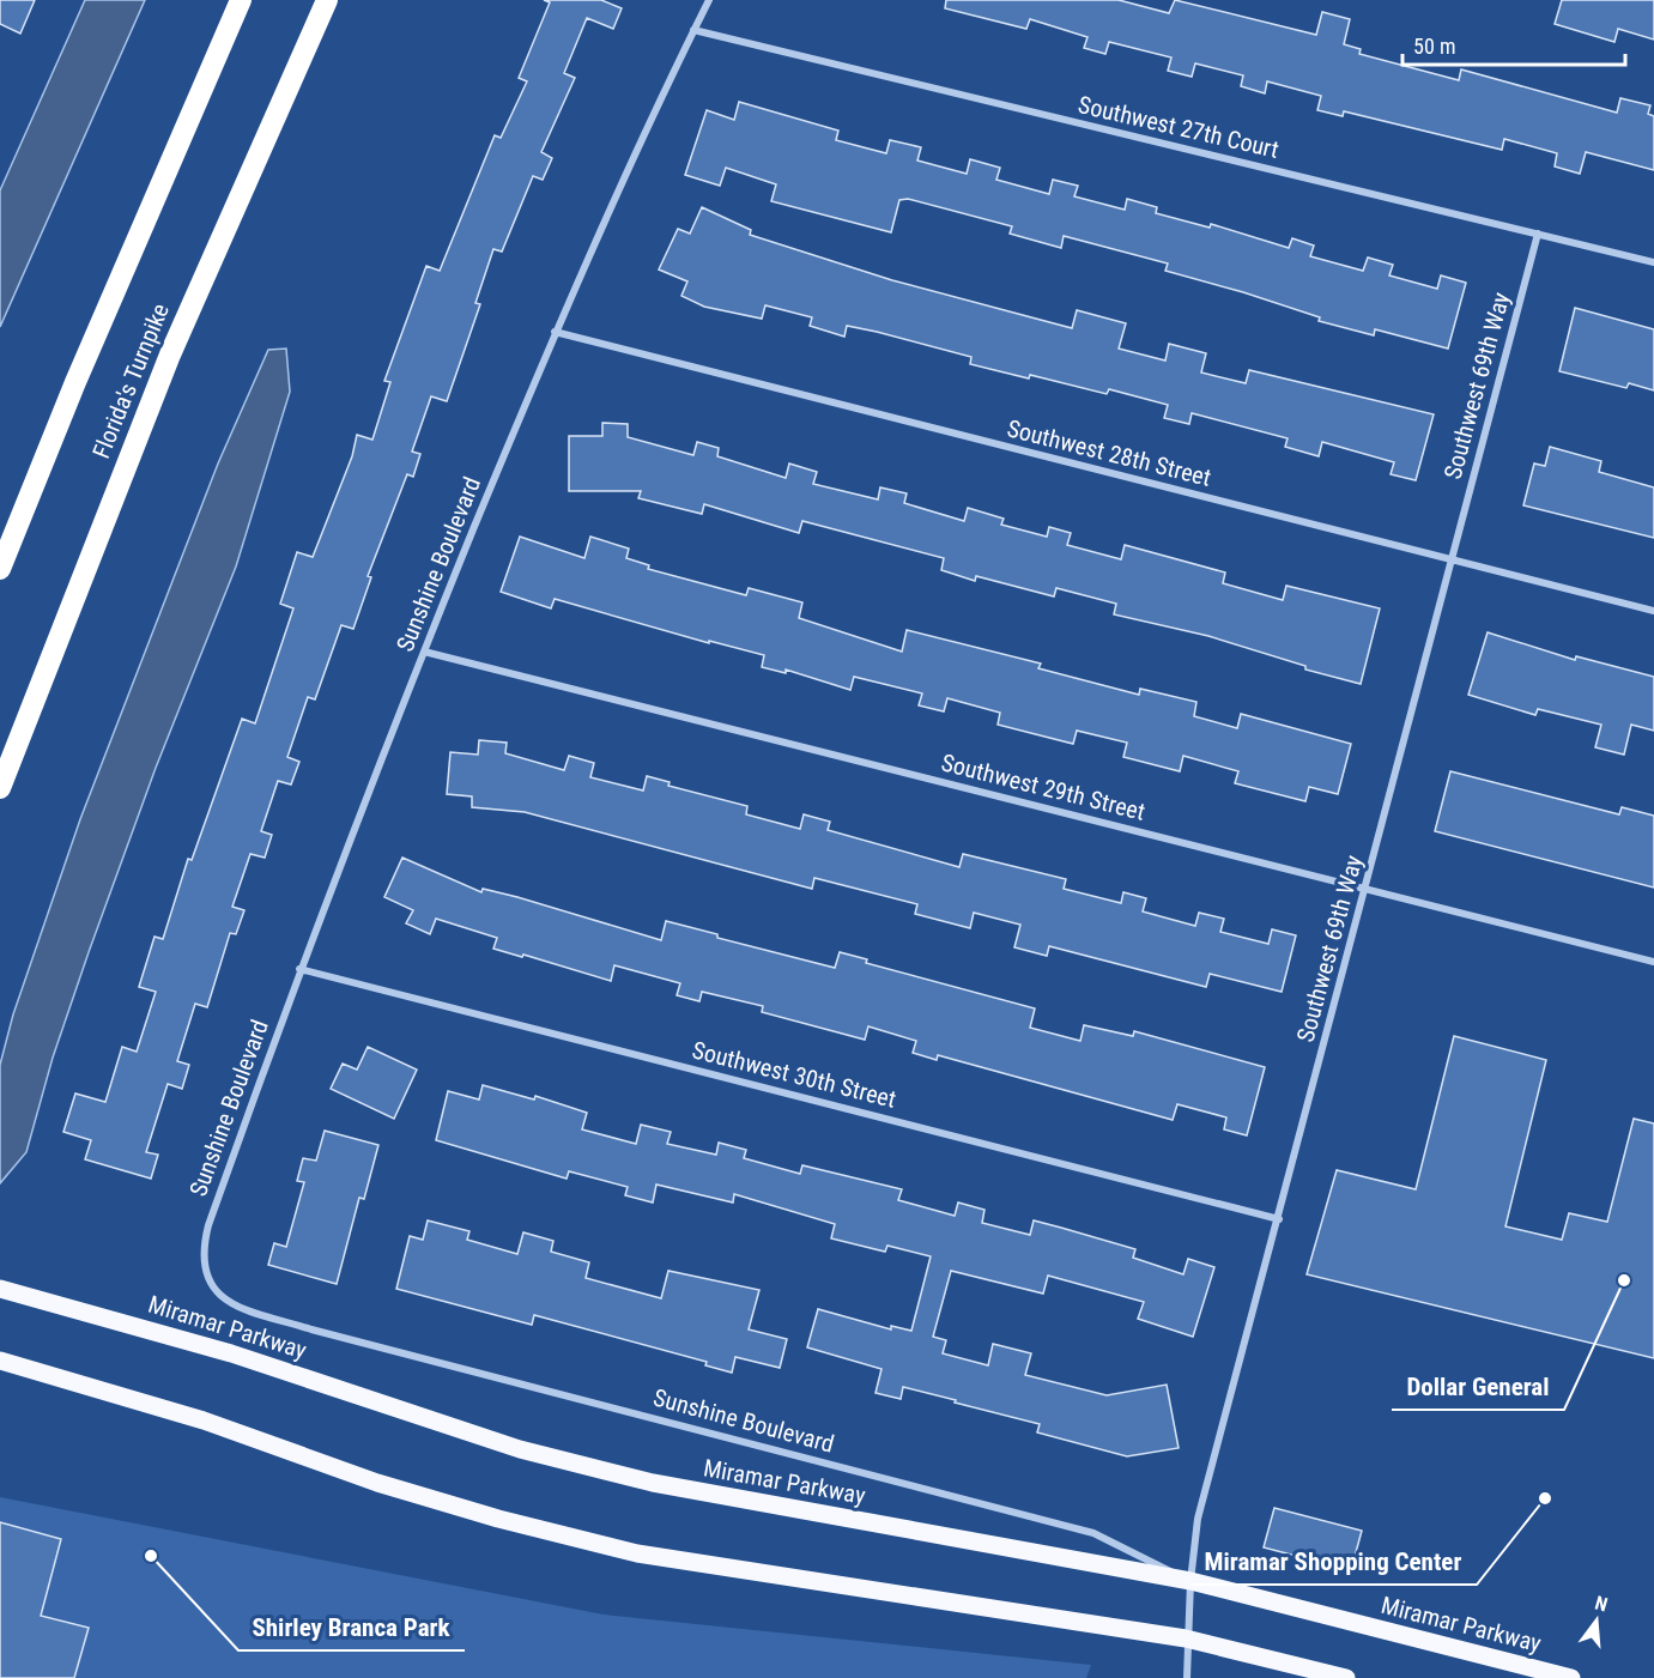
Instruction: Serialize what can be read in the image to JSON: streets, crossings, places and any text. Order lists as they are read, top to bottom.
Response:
{
  "streets": {
    "highway": ["Florida's Turnpike"],
    "main road": ["Miramar Parkway"],
    "street": [
      "Southwest 27th Court",
      "Southwest 69th Way",
      "Southwest 28th Street",
      "Sunshine Boulevard",
      "Southwest 29th Street",
      "Southwest 30th Street"
    ]
  },
  "crossings": [
    ["Southwest 27th Court", "Southwest 69th Way"],
    ["Southwest 27th Court", "Sunshine Boulevard"],
    ["Southwest 69th Way", "Southwest 28th Street"],
    ["Southwest 69th Way", "Sunshine Boulevard"],
    ["Southwest 69th Way", "Southwest 29th Street"],
    ["Southwest 69th Way", "Southwest 30th Street"],
    ["Southwest 69th Way", "Miramar Parkway"],
    ["Southwest 28th Street", "Sunshine Boulevard"],
    ["Sunshine Boulevard", "Southwest 29th Street"],
    ["Sunshine Boulevard", "Southwest 30th Street"],
    ["Sunshine Boulevard", "Miramar Parkway"]
  ],
  "places": ["Dollar General", "Miramar Shopping Center", "Shirley Branca Park"],
  "scale_bar": "50 m",
  "north": "top"
}
